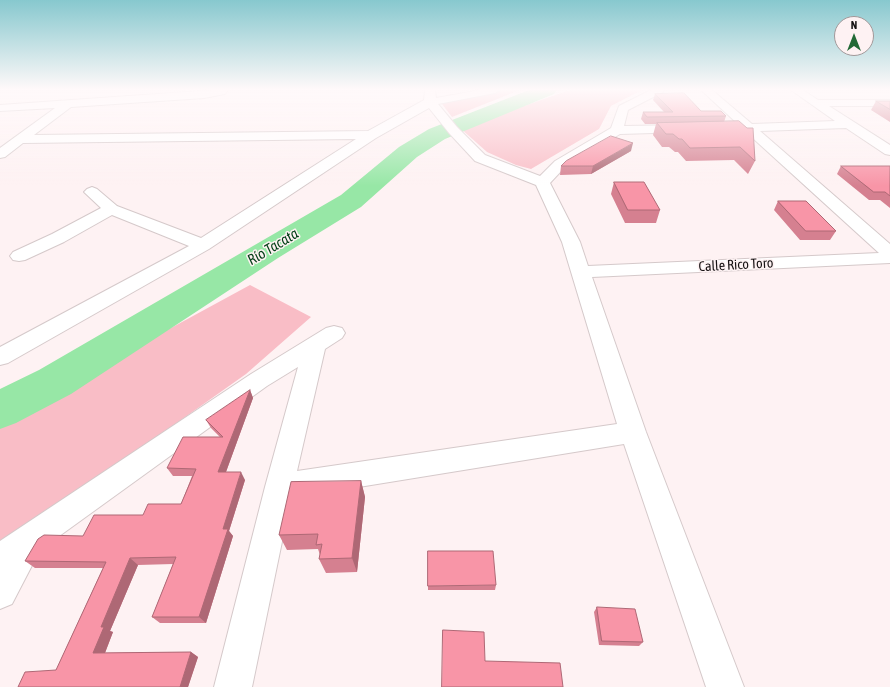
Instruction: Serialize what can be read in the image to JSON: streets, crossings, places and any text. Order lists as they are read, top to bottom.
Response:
{
  "streets": {
    "street": ["Calle Rico Toro"]
  },
  "water": ["Río Tacata"],
  "north": "top"
}
